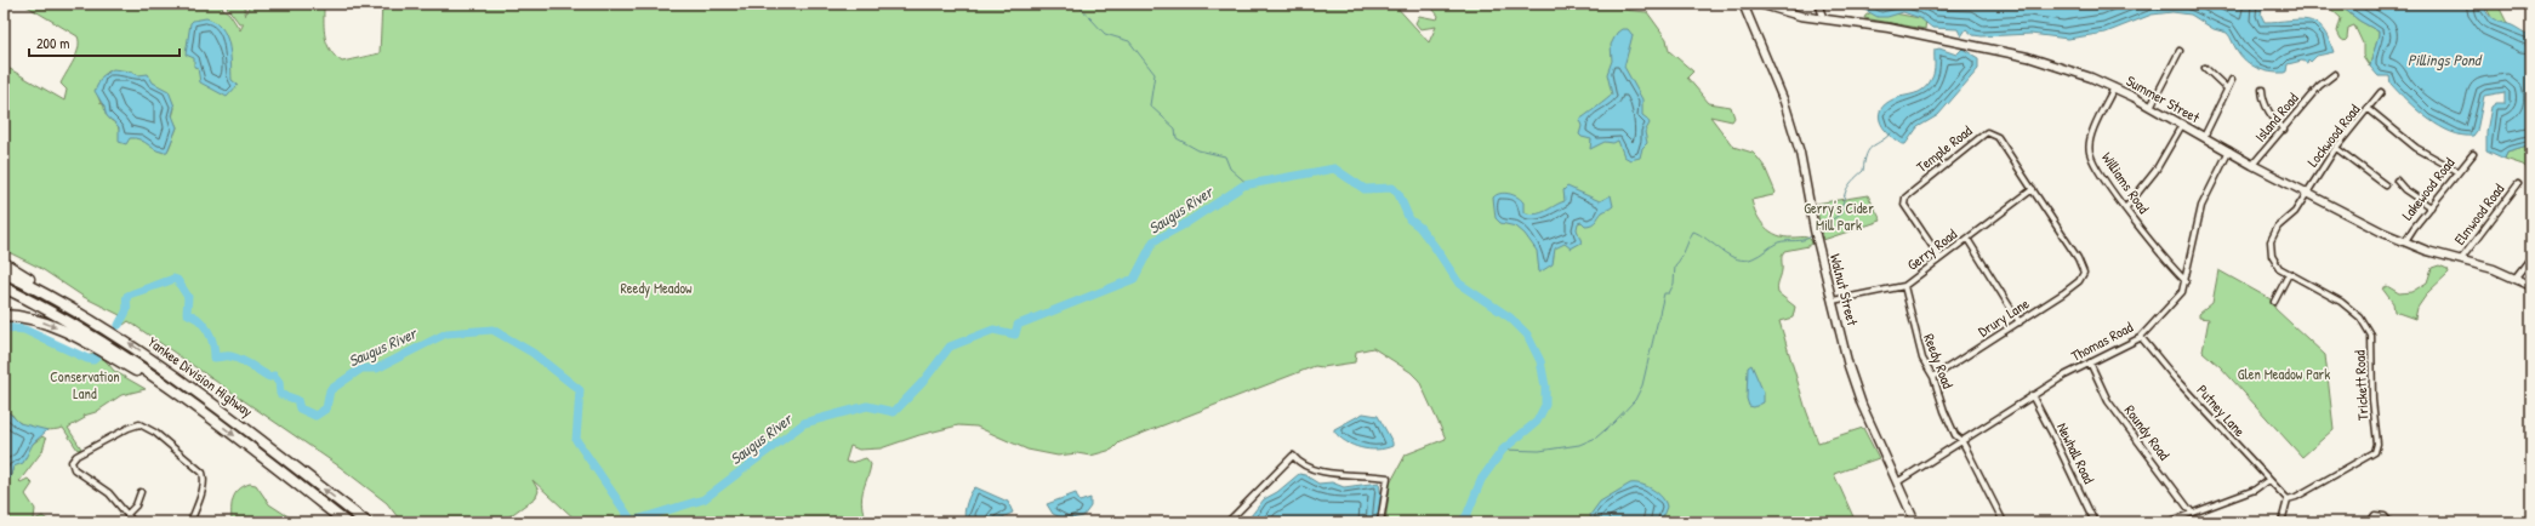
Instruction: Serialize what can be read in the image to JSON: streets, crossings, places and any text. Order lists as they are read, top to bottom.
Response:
{
  "streets": {
    "highway": ["Yankee Division Highway"],
    "main road": ["Summer Street", "Walnut Street"],
    "street": [
      "Island Road",
      "Lockwood Road",
      "Temple Road",
      "Williams Road",
      "Lakewood Road",
      "Elmwood Road",
      "Gerry Road",
      "Drury Lane",
      "Thomas Road",
      "Reedy Road",
      "Trickett Road",
      "Putney Lane",
      "Roundy Road",
      "Newhall Road"
    ]
  },
  "crossings": [
    ["Summer Street", "Island Road"],
    ["Summer Street", "Lockwood Road"],
    ["Summer Street", "Williams Road"],
    ["Summer Street", "Lakewood Road"],
    ["Summer Street", "Elmwood Road"],
    ["Summer Street", "Thomas Road"],
    ["Summer Street", "Trickett Road"],
    ["Lockwood Road", "Trickett Road"],
    ["Temple Road", "Gerry Road"],
    ["Temple Road", "Drury Lane"],
    ["Williams Road", "Thomas Road"],
    ["Gerry Road", "Walnut Street"],
    ["Gerry Road", "Reedy Road"],
    ["Walnut Street", "Thomas Road"],
    ["Drury Lane", "Reedy Road"],
    ["Thomas Road", "Reedy Road"],
    ["Thomas Road", "Putney Lane"],
    ["Thomas Road", "Roundy Road"],
    ["Thomas Road", "Newhall Road"],
    ["Trickett Road", "Putney Lane"]
  ],
  "water": ["Pillings Pond", "Saugus River"],
  "parks": [
    "Gerry's Cider Mill Park",
    "Reedy Meadow",
    "Glen Meadow Park",
    "Conservation Land"
  ],
  "scale_bar": "200 m"
}
